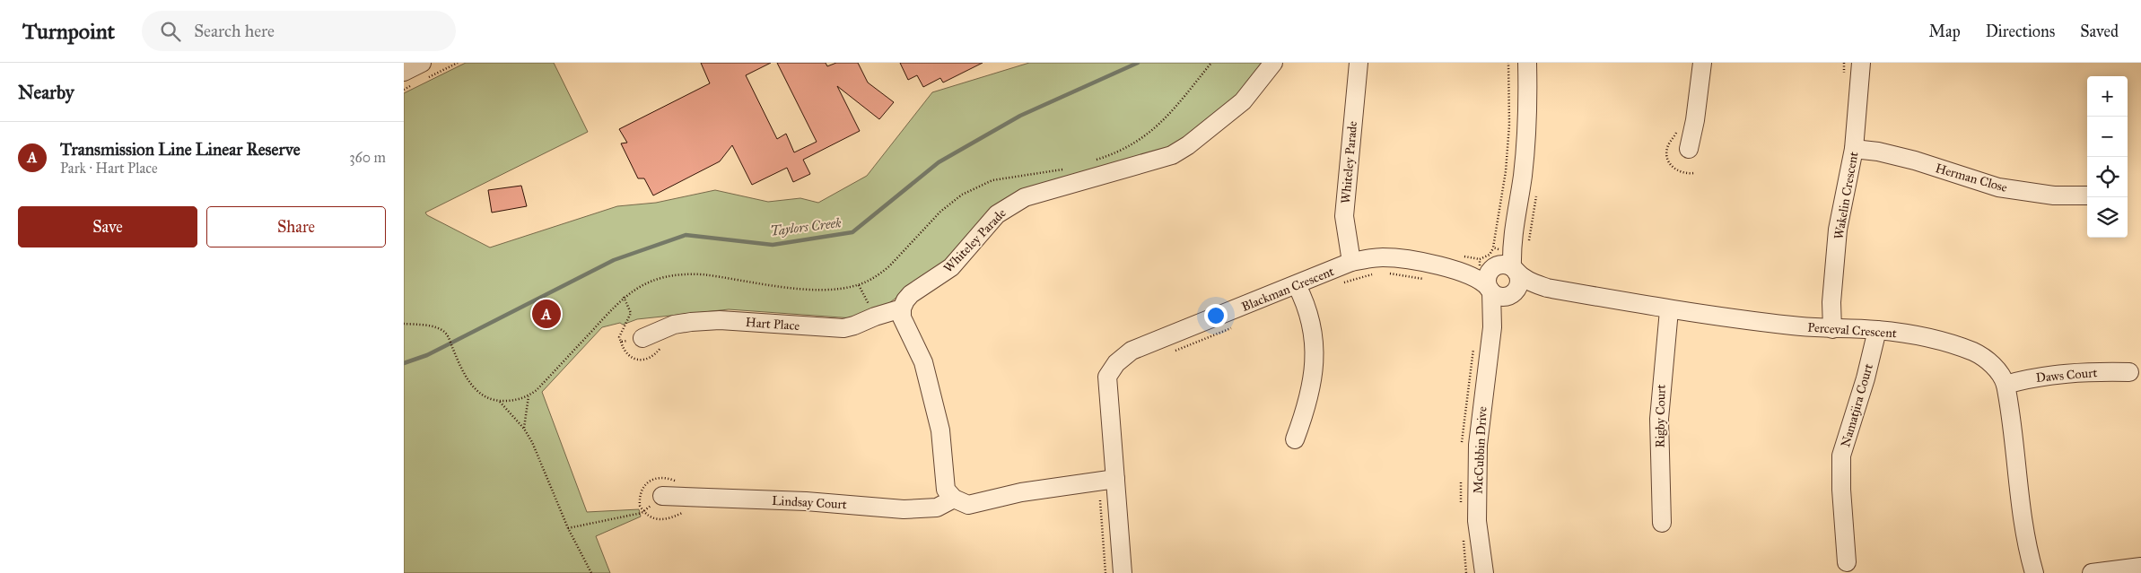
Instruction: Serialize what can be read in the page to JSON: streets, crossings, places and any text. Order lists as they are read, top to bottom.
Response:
{
  "streets": {
    "street": [
      "Whiteley Parade",
      "Herman Close",
      "Wakelin Crescent",
      "Blackman Crescent",
      "Hart Place",
      "Perceval Crescent",
      "Daws Court",
      "Namatjira Court",
      "Rigby Court",
      "McCubbin Drive",
      "Lindsay Court"
    ]
  },
  "crossings": [
    ["Whiteley Parade", "Blackman Crescent"],
    ["Whiteley Parade", "Hart Place"],
    ["Herman Close", "Wakelin Crescent"],
    ["Wakelin Crescent", "Perceval Crescent"],
    ["Blackman Crescent", "Perceval Crescent"],
    ["Blackman Crescent", "McCubbin Drive"],
    ["Perceval Crescent", "Daws Court"],
    ["Perceval Crescent", "Namatjira Court"],
    ["Perceval Crescent", "Rigby Court"],
    ["Perceval Crescent", "McCubbin Drive"]
  ],
  "water": ["Taylors Creek"],
  "page": {
    "header": "Turnpoint",
    "search": "Search here",
    "nav": ["Map", "Directions", "Saved"],
    "heading": "Nearby",
    "map_buttons": ["+", "−"],
    "list": [
      {
        "mark": "A",
        "name": "Transmission Line Linear Reserve",
        "note": "Park · Hart Place",
        "value": "360 m"
      }
    ],
    "buttons": ["Save", "Share"],
    "pins": "A"
  }
}
